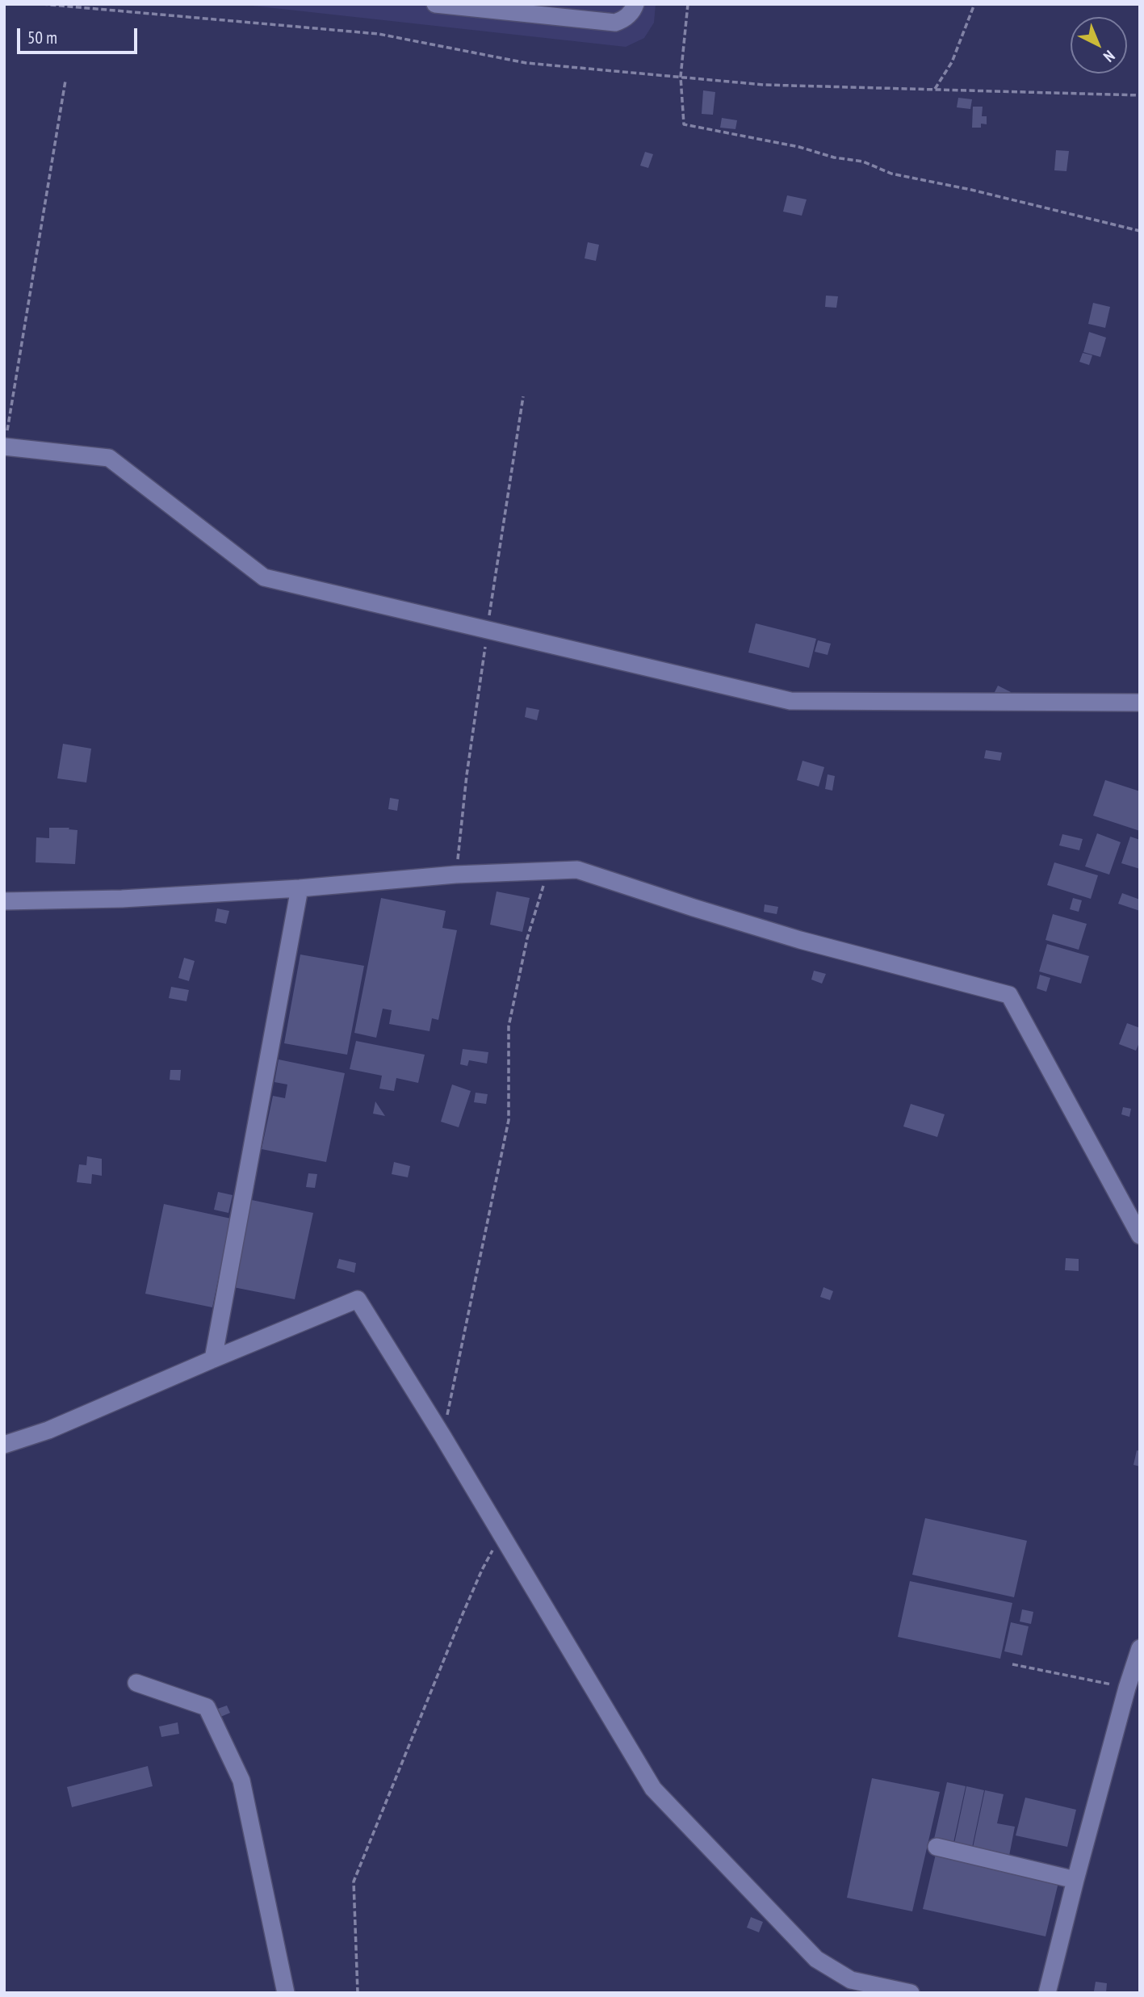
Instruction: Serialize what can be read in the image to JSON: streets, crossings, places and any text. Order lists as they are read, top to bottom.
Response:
{
  "scale_bar": "50 m",
  "north": "bottom right"
}
